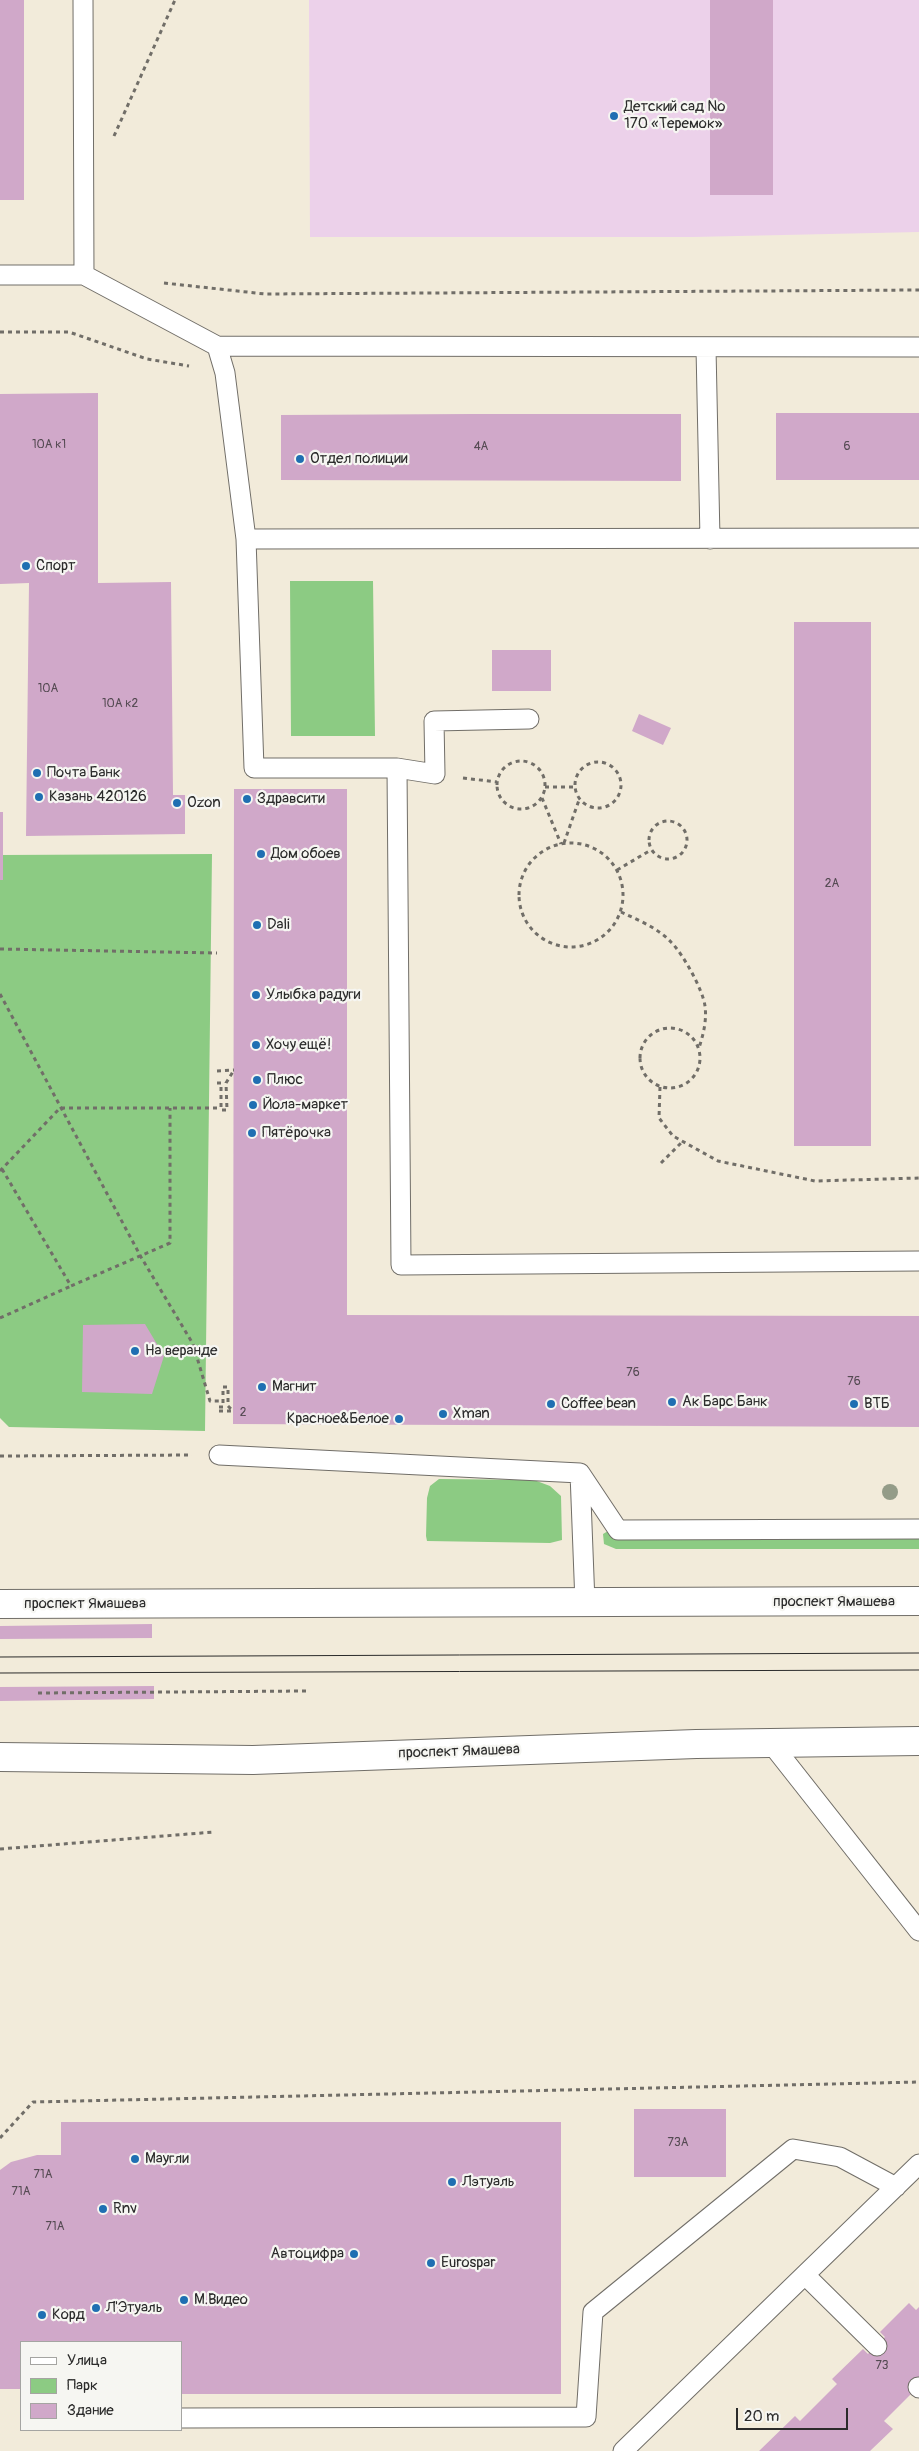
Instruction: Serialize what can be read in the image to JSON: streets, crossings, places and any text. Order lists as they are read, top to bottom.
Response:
{
  "streets": {
    "main road": ["проспект Ямашева"]
  },
  "places": [
    "Детский сад № 170 «Теремок»",
    "Отдел полиции",
    "Спорт",
    "Почта Банк",
    "Казань 420126",
    "Здравсити",
    "Ozon",
    "Дом обоев",
    "Dali",
    "Улыбка радуги",
    "Хочу ещё!",
    "Плюс",
    "Йола-маркет",
    "Пятёрочка",
    "На веранде",
    "Магнит",
    "Ак Барс Банк",
    "Coffee bean",
    "ВТБ",
    "Xman",
    "Красное&Белое",
    "Маугли",
    "Лэтуаль",
    "Rnv",
    "Автоцифра",
    "Eurospar",
    "М.Видео",
    "Л'Этуаль",
    "Корд"
  ],
  "house_numbers": [
    "10А к1",
    "4А",
    "6",
    "10А",
    "10А к2",
    "2А",
    "76",
    "76",
    "2",
    "73А",
    "71А",
    "71А",
    "71А",
    "73"
  ],
  "legend": ["Улица", "Парк", "Здание"],
  "scale_bar": "20 m"
}
